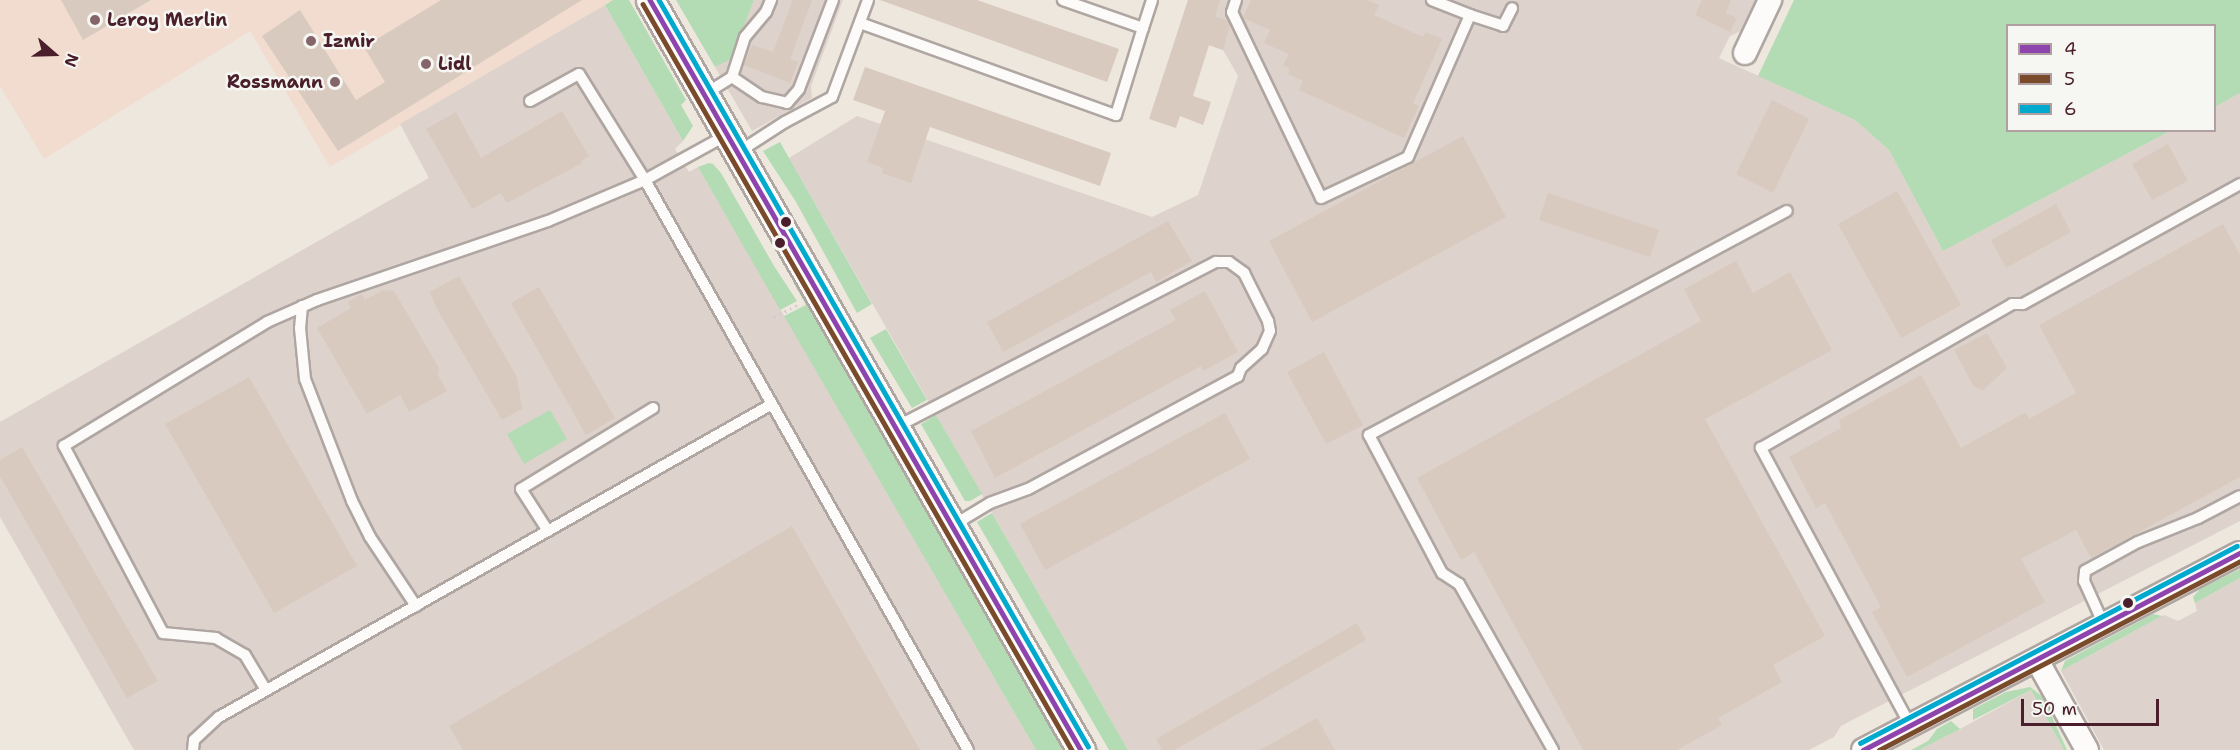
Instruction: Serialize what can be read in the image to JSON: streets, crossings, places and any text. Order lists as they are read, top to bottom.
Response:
{
  "places": [
    "Leroy Merlin",
    "Izmir",
    "Lidl",
    "Rossmann"
  ],
  "lines": ["transit line 4", "transit line 6", "transit line 5"],
  "legend": ["4", "5", "6"],
  "scale_bar": "50 m",
  "north": "right"
}
